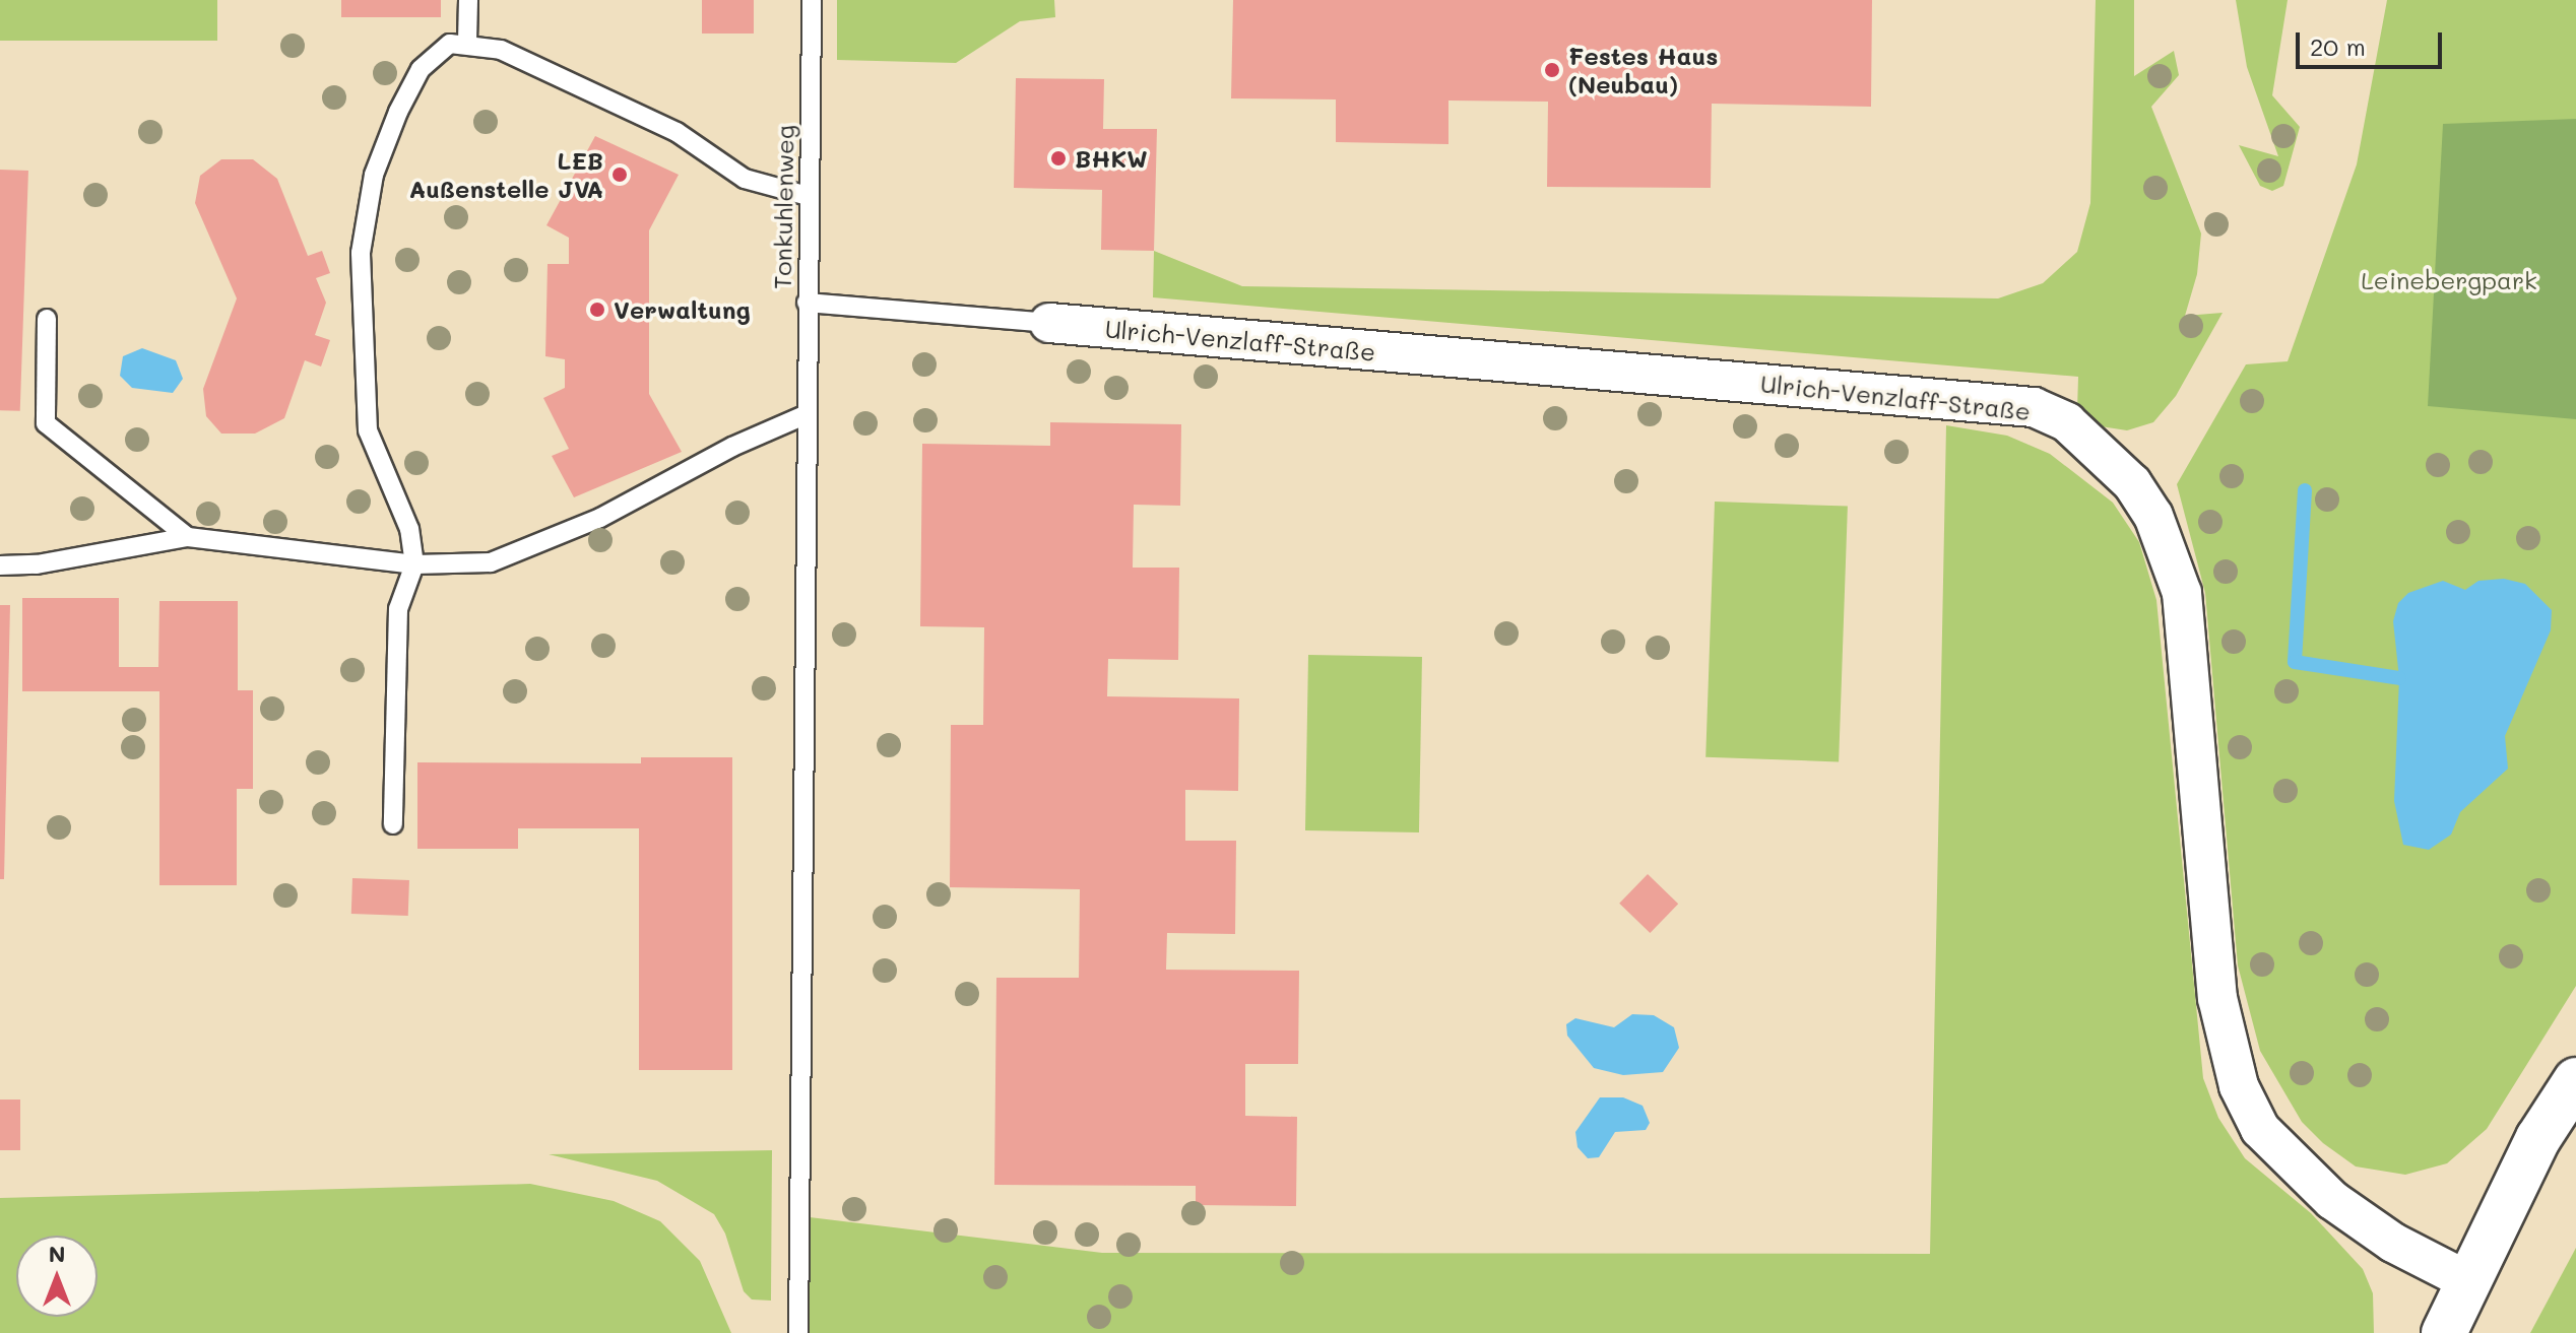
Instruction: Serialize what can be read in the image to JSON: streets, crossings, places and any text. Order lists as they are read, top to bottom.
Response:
{
  "streets": {
    "street": ["Ulrich-Venzlaff-Straße"],
    "lane": ["Tonkuhlenweg"]
  },
  "crossings": [
    ["Tonkuhlenweg", "Ulrich-Venzlaff-Straße"]
  ],
  "parks": ["Leinebergpark"],
  "places": [
    "Festes Haus (Neubau)",
    "BHKW",
    "LEB Außenstelle JVA",
    "Verwaltung"
  ],
  "scale_bar": "20 m",
  "north": "top"
}
